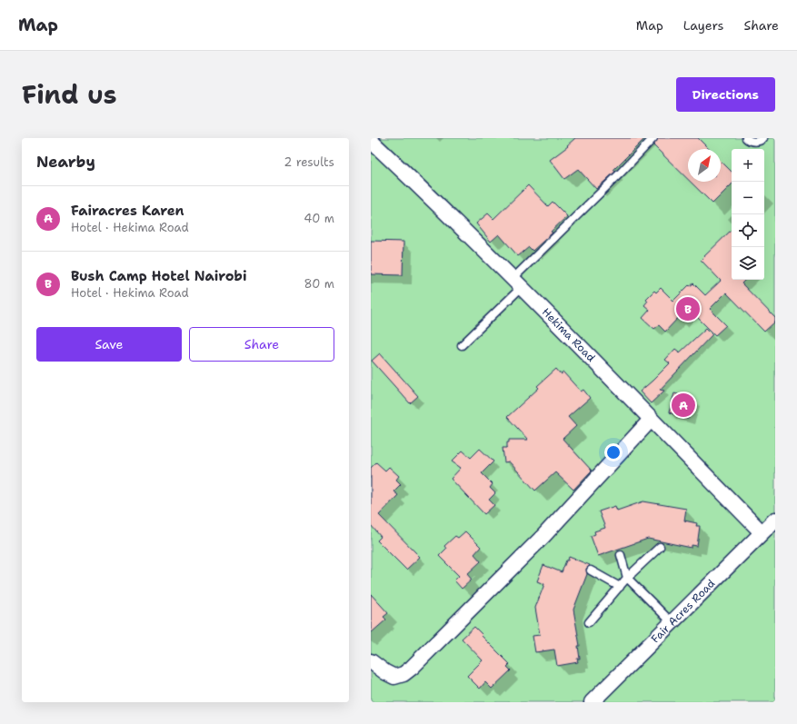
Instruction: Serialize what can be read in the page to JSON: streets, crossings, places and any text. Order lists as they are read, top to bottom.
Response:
{
  "streets": {
    "street": ["Hekima Road", "Fair Acres Road"]
  },
  "crossings": [
    ["Hekima Road", "Fair Acres Road"]
  ],
  "north": "top right",
  "page": {
    "header": "Map",
    "nav": ["Map", "Layers", "Share"],
    "title": "Find us",
    "buttons": [
      "Directions",
      ["Save", "Share"]
    ],
    "heading": ["Nearby", "2 results"],
    "map_buttons": ["+", "−"],
    "list": [
      {
        "mark": "A",
        "name": "Fairacres Karen",
        "note": "Hotel · Hekima Road",
        "value": "40 m"
      },
      {
        "mark": "B",
        "name": "Bush Camp Hotel Nairobi",
        "note": "Hotel · Hekima Road",
        "value": "80 m"
      }
    ],
    "pins": ["B", "A"]
  }
}
